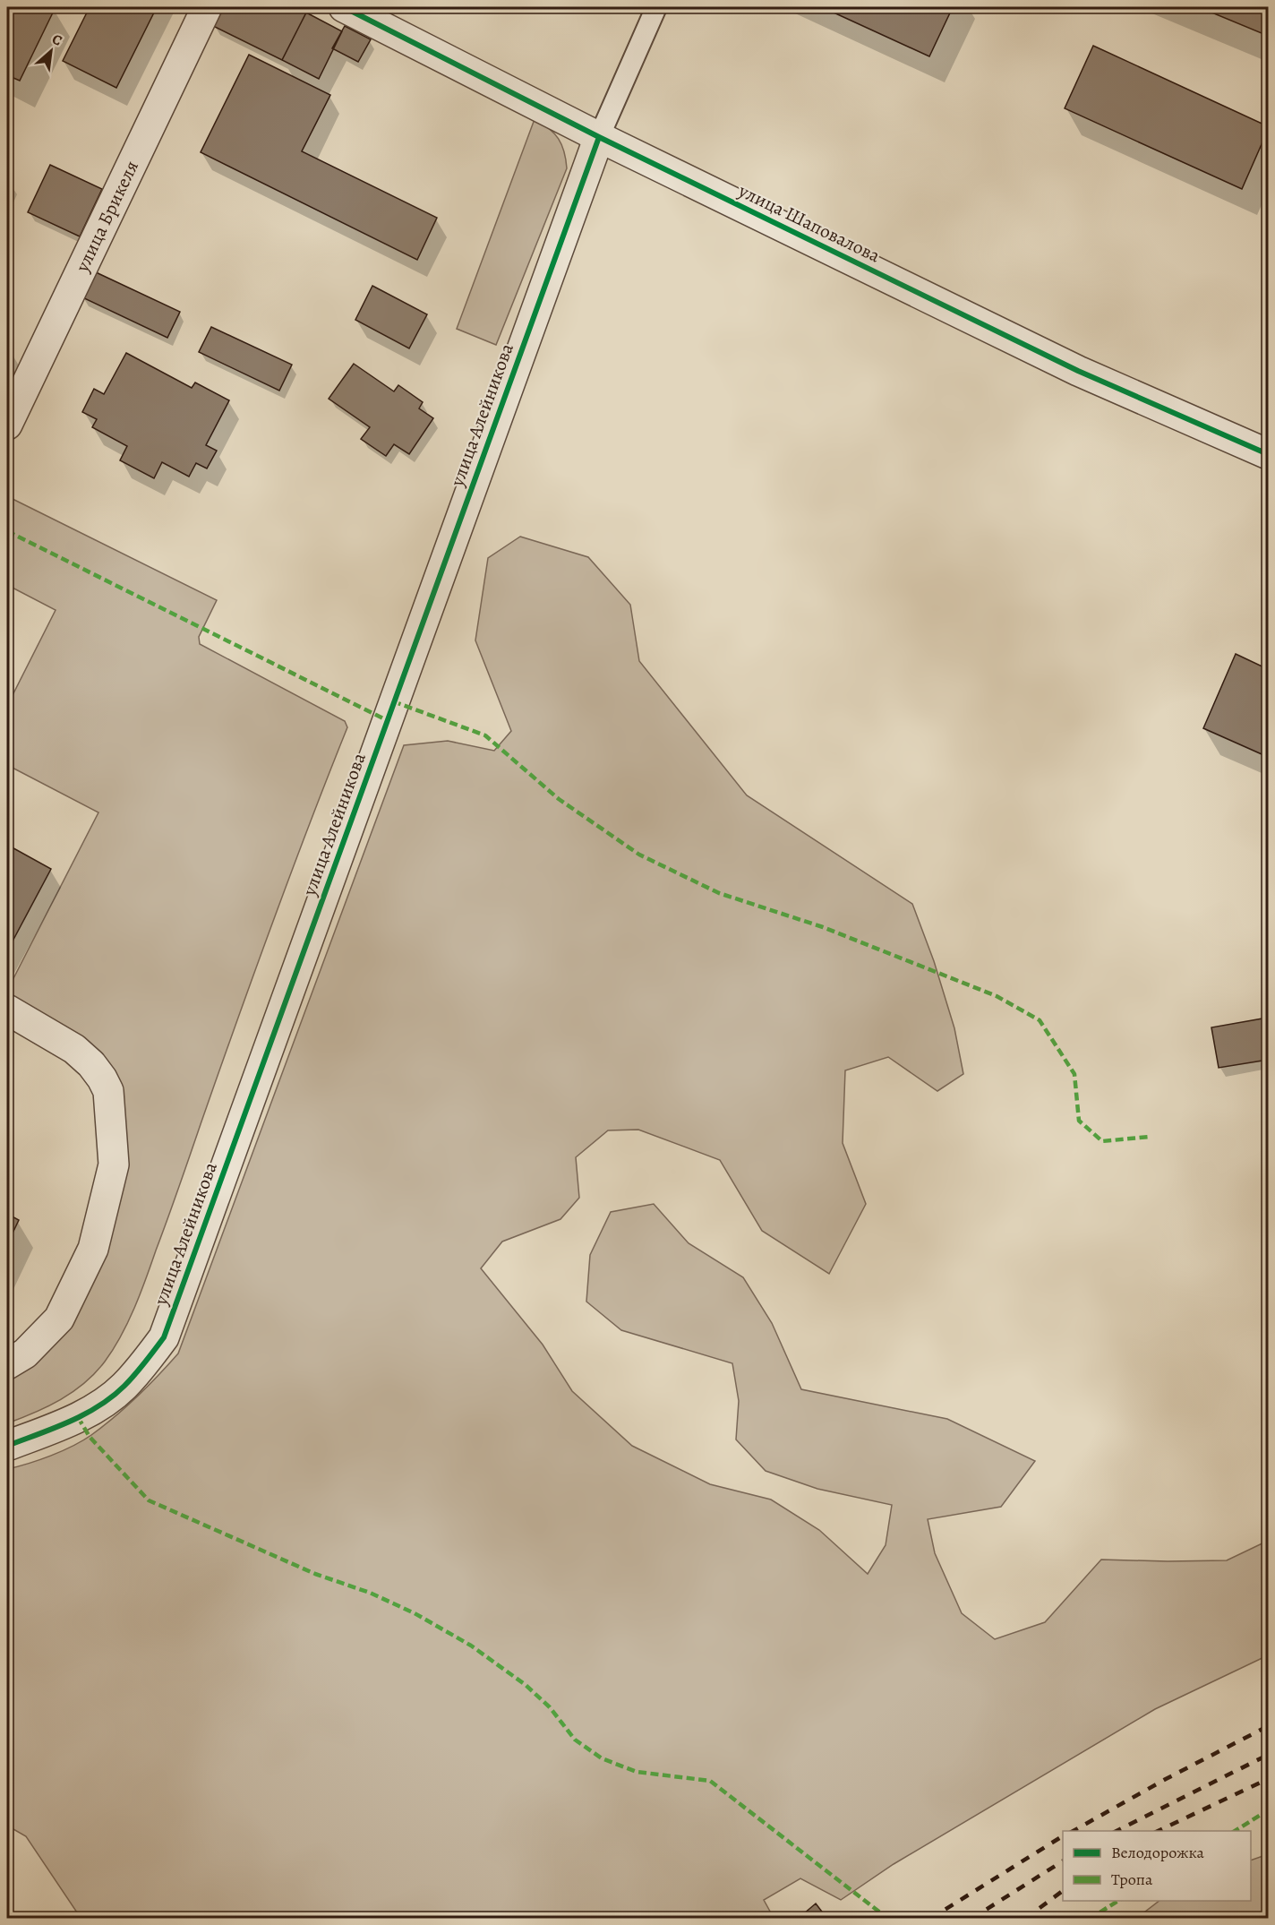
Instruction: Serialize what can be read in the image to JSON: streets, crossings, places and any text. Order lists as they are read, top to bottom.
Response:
{
  "streets": {
    "street": ["улица Брикеля", "улица Шаповалова", "улица Алейникова"]
  },
  "crossings": [
    ["улица Шаповалова", "улица Алейникова"]
  ],
  "legend": ["Велодорожка", "Тропа"],
  "north": "top right"
}
